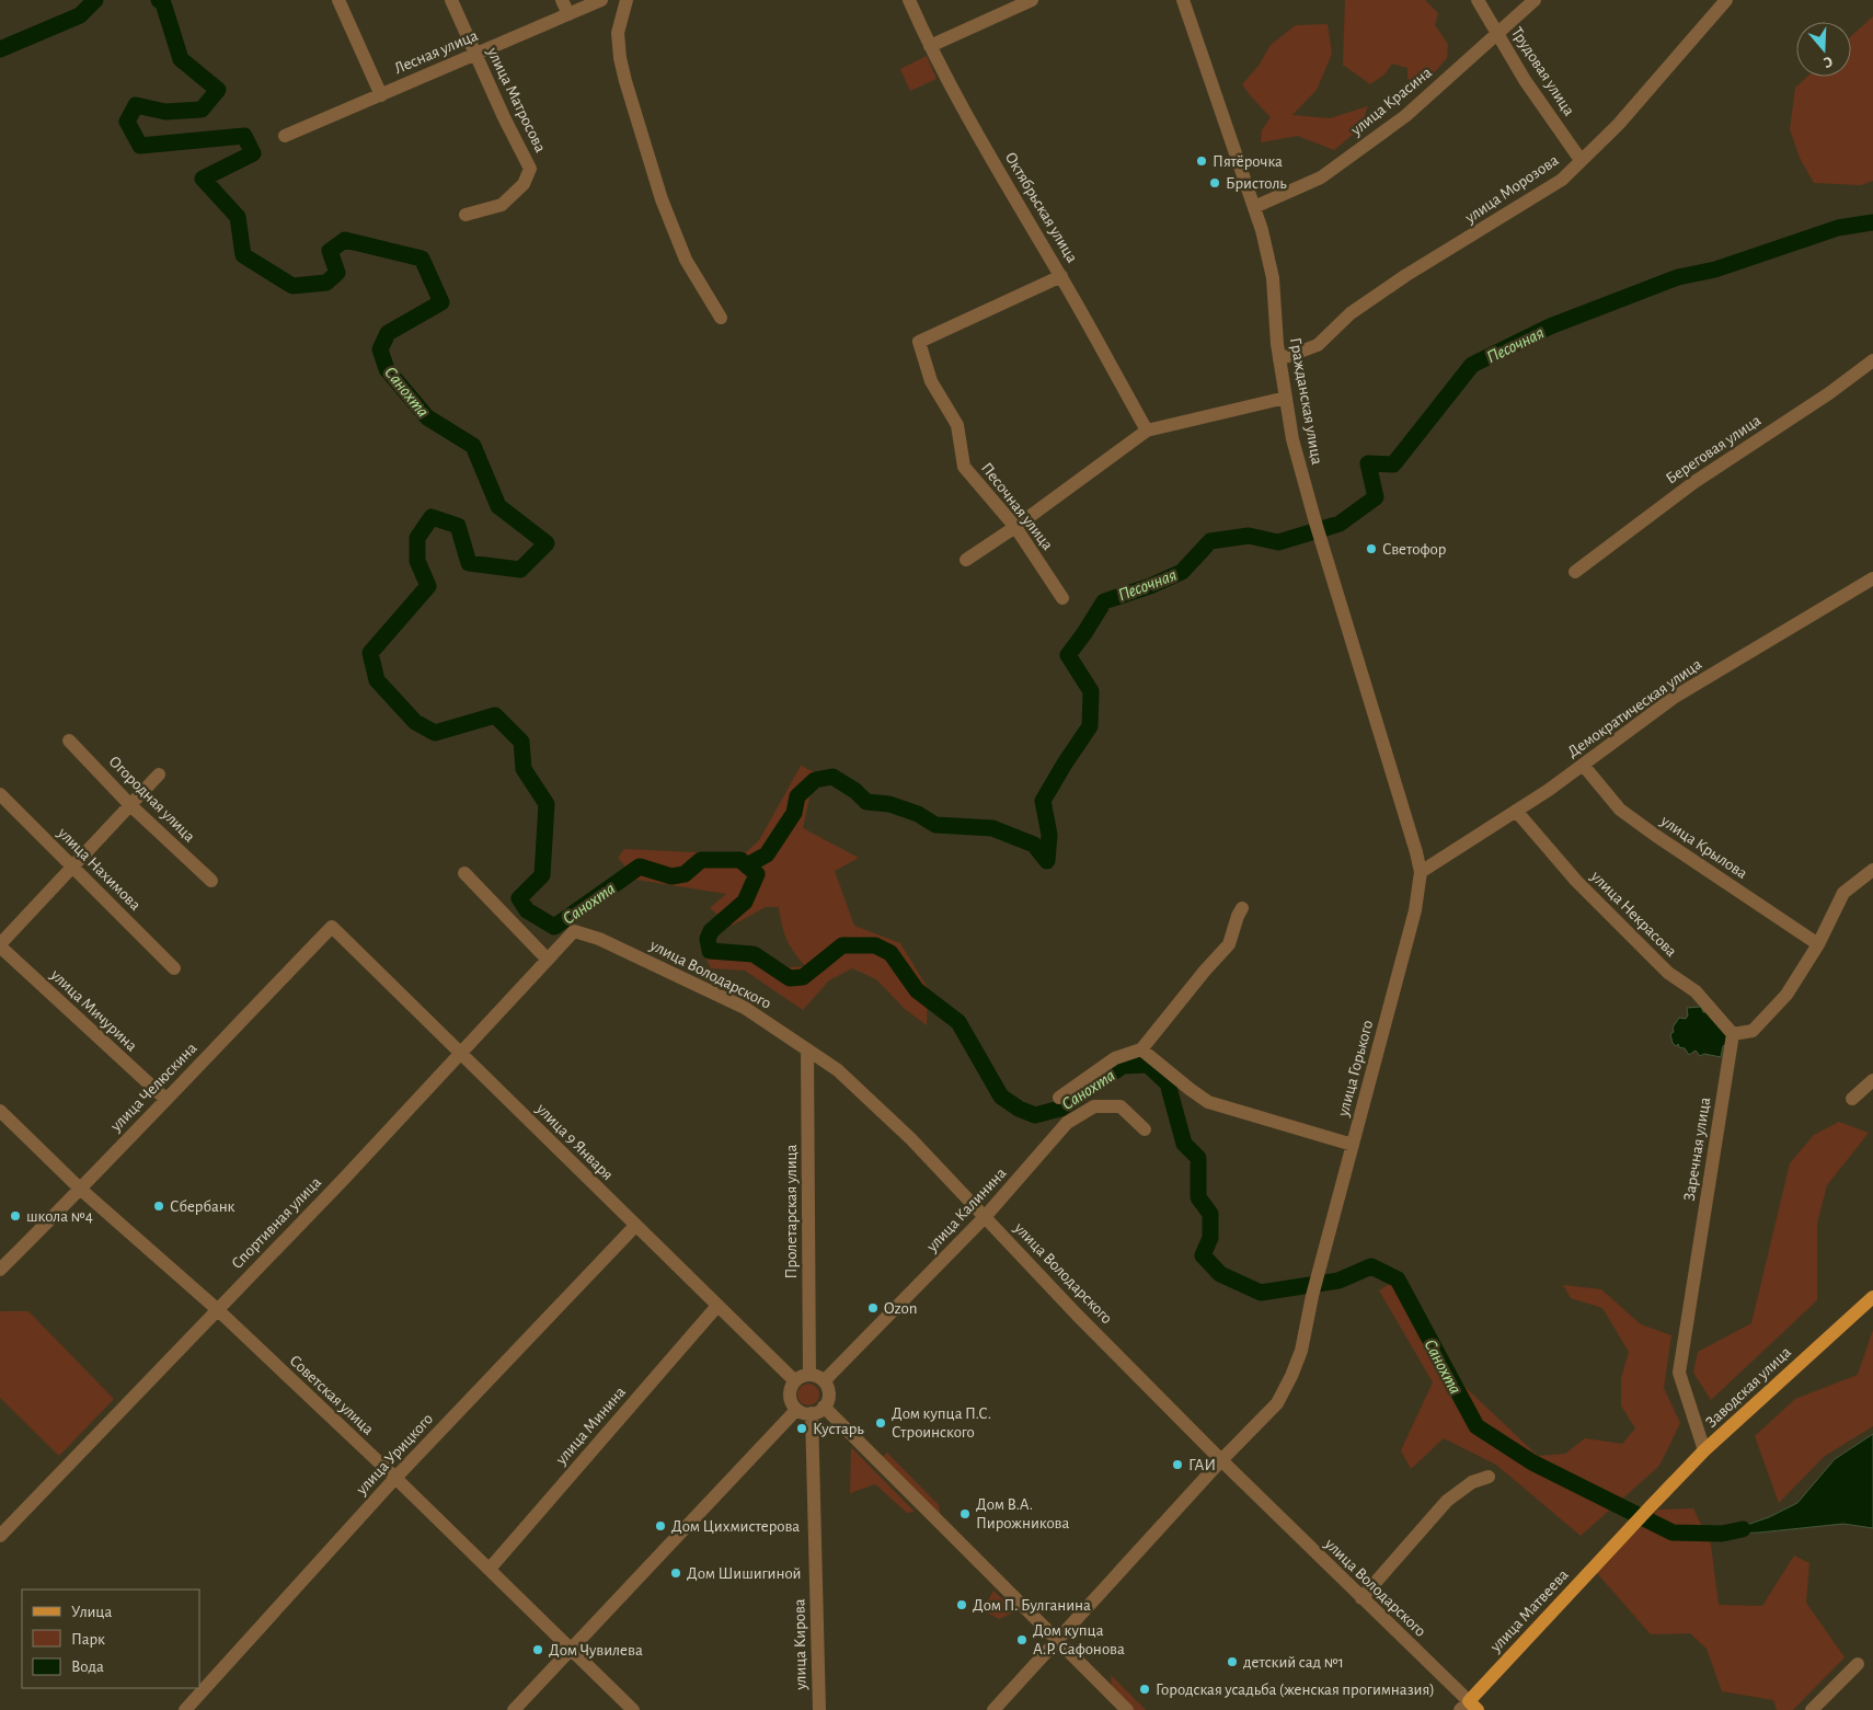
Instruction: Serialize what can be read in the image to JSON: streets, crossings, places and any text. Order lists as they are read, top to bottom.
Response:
{
  "streets": {
    "main road": ["Заводская улица", "улица Матвеева"],
    "street": [
      "Лесная улица",
      "Трудовая улица",
      "улица Матросова",
      "улица Красина",
      "улица Морозова",
      "Октябрьская улица",
      "Гражданская улица",
      "Береговая улица",
      "Песочная улица",
      "Демократическая улица",
      "Огородная улица",
      "улица Крылова",
      "улица Нахимова",
      "улица Некрасова",
      "улица Володарского",
      "улица Мичурина",
      "улица Горького",
      "улица Челюскина",
      "улица 9 Января",
      "Заречная улица",
      "улица Калинина",
      "Пролетарская улица",
      "Спортивная улица",
      "Советская улица",
      "улица Минина",
      "улица Урицкого",
      "улица Кирова"
    ]
  },
  "crossings": [
    ["Лесная улица", "улица Матросова"],
    ["Трудовая улица", "улица Красина"],
    ["Трудовая улица", "улица Морозова"],
    ["улица Красина", "Гражданская улица"],
    ["улица Морозова", "Гражданская улица"],
    ["Октябрьская улица", "Песочная улица"],
    ["Гражданская улица", "Демократическая улица"],
    ["Гражданская улица", "улица Горького"],
    ["Демократическая улица", "улица Крылова"],
    ["Демократическая улица", "улица Некрасова"],
    ["Демократическая улица", "улица Горького"],
    ["улица Некрасова", "Заречная улица"],
    ["улица Володарского", "улица Горького"],
    ["улица Володарского", "улица Калинина"],
    ["улица Володарского", "Пролетарская улица"],
    ["улица Володарского", "Спортивная улица"],
    ["улица Володарского", "улица Матвеева"],
    ["улица Мичурина", "улица Челюскина"],
    ["улица Челюскина", "улица 9 Января"],
    ["улица Челюскина", "Советская улица"],
    ["улица 9 Января", "улица Калинина"],
    ["улица 9 Января", "Пролетарская улица"],
    ["улица 9 Января", "Спортивная улица"],
    ["улица 9 Января", "улица Минина"],
    ["улица 9 Января", "улица Урицкого"],
    ["улица 9 Января", "улица Кирова"],
    ["Заречная улица", "Заводская улица"],
    ["улица Калинина", "Пролетарская улица"],
    ["улица Калинина", "улица Кирова"],
    ["Пролетарская улица", "улица Кирова"],
    ["Спортивная улица", "Советская улица"],
    ["Заводская улица", "улица Матвеева"],
    ["Советская улица", "улица Минина"],
    ["Советская улица", "улица Урицкого"]
  ],
  "water": ["Песочная", "Санохта"],
  "places": [
    "Пятёрочка",
    "Бристоль",
    "Светофор",
    "Сбербанк",
    "школа №4",
    "Ozon",
    "Дом купца П.С. Строинского",
    "Кустарь",
    "ГАИ",
    "Дом В.А. Пирожникова",
    "Дом Цихмистерова",
    "Дом Шишигиной",
    "Дом П. Булганина",
    "Дом купца А.Р. Сафонова",
    "Дом Чувилева",
    "детский сад №1",
    "Городская усадьба (женская прогимназия)"
  ],
  "legend": ["Улица", "Парк", "Вода"],
  "north": "bottom"
}
